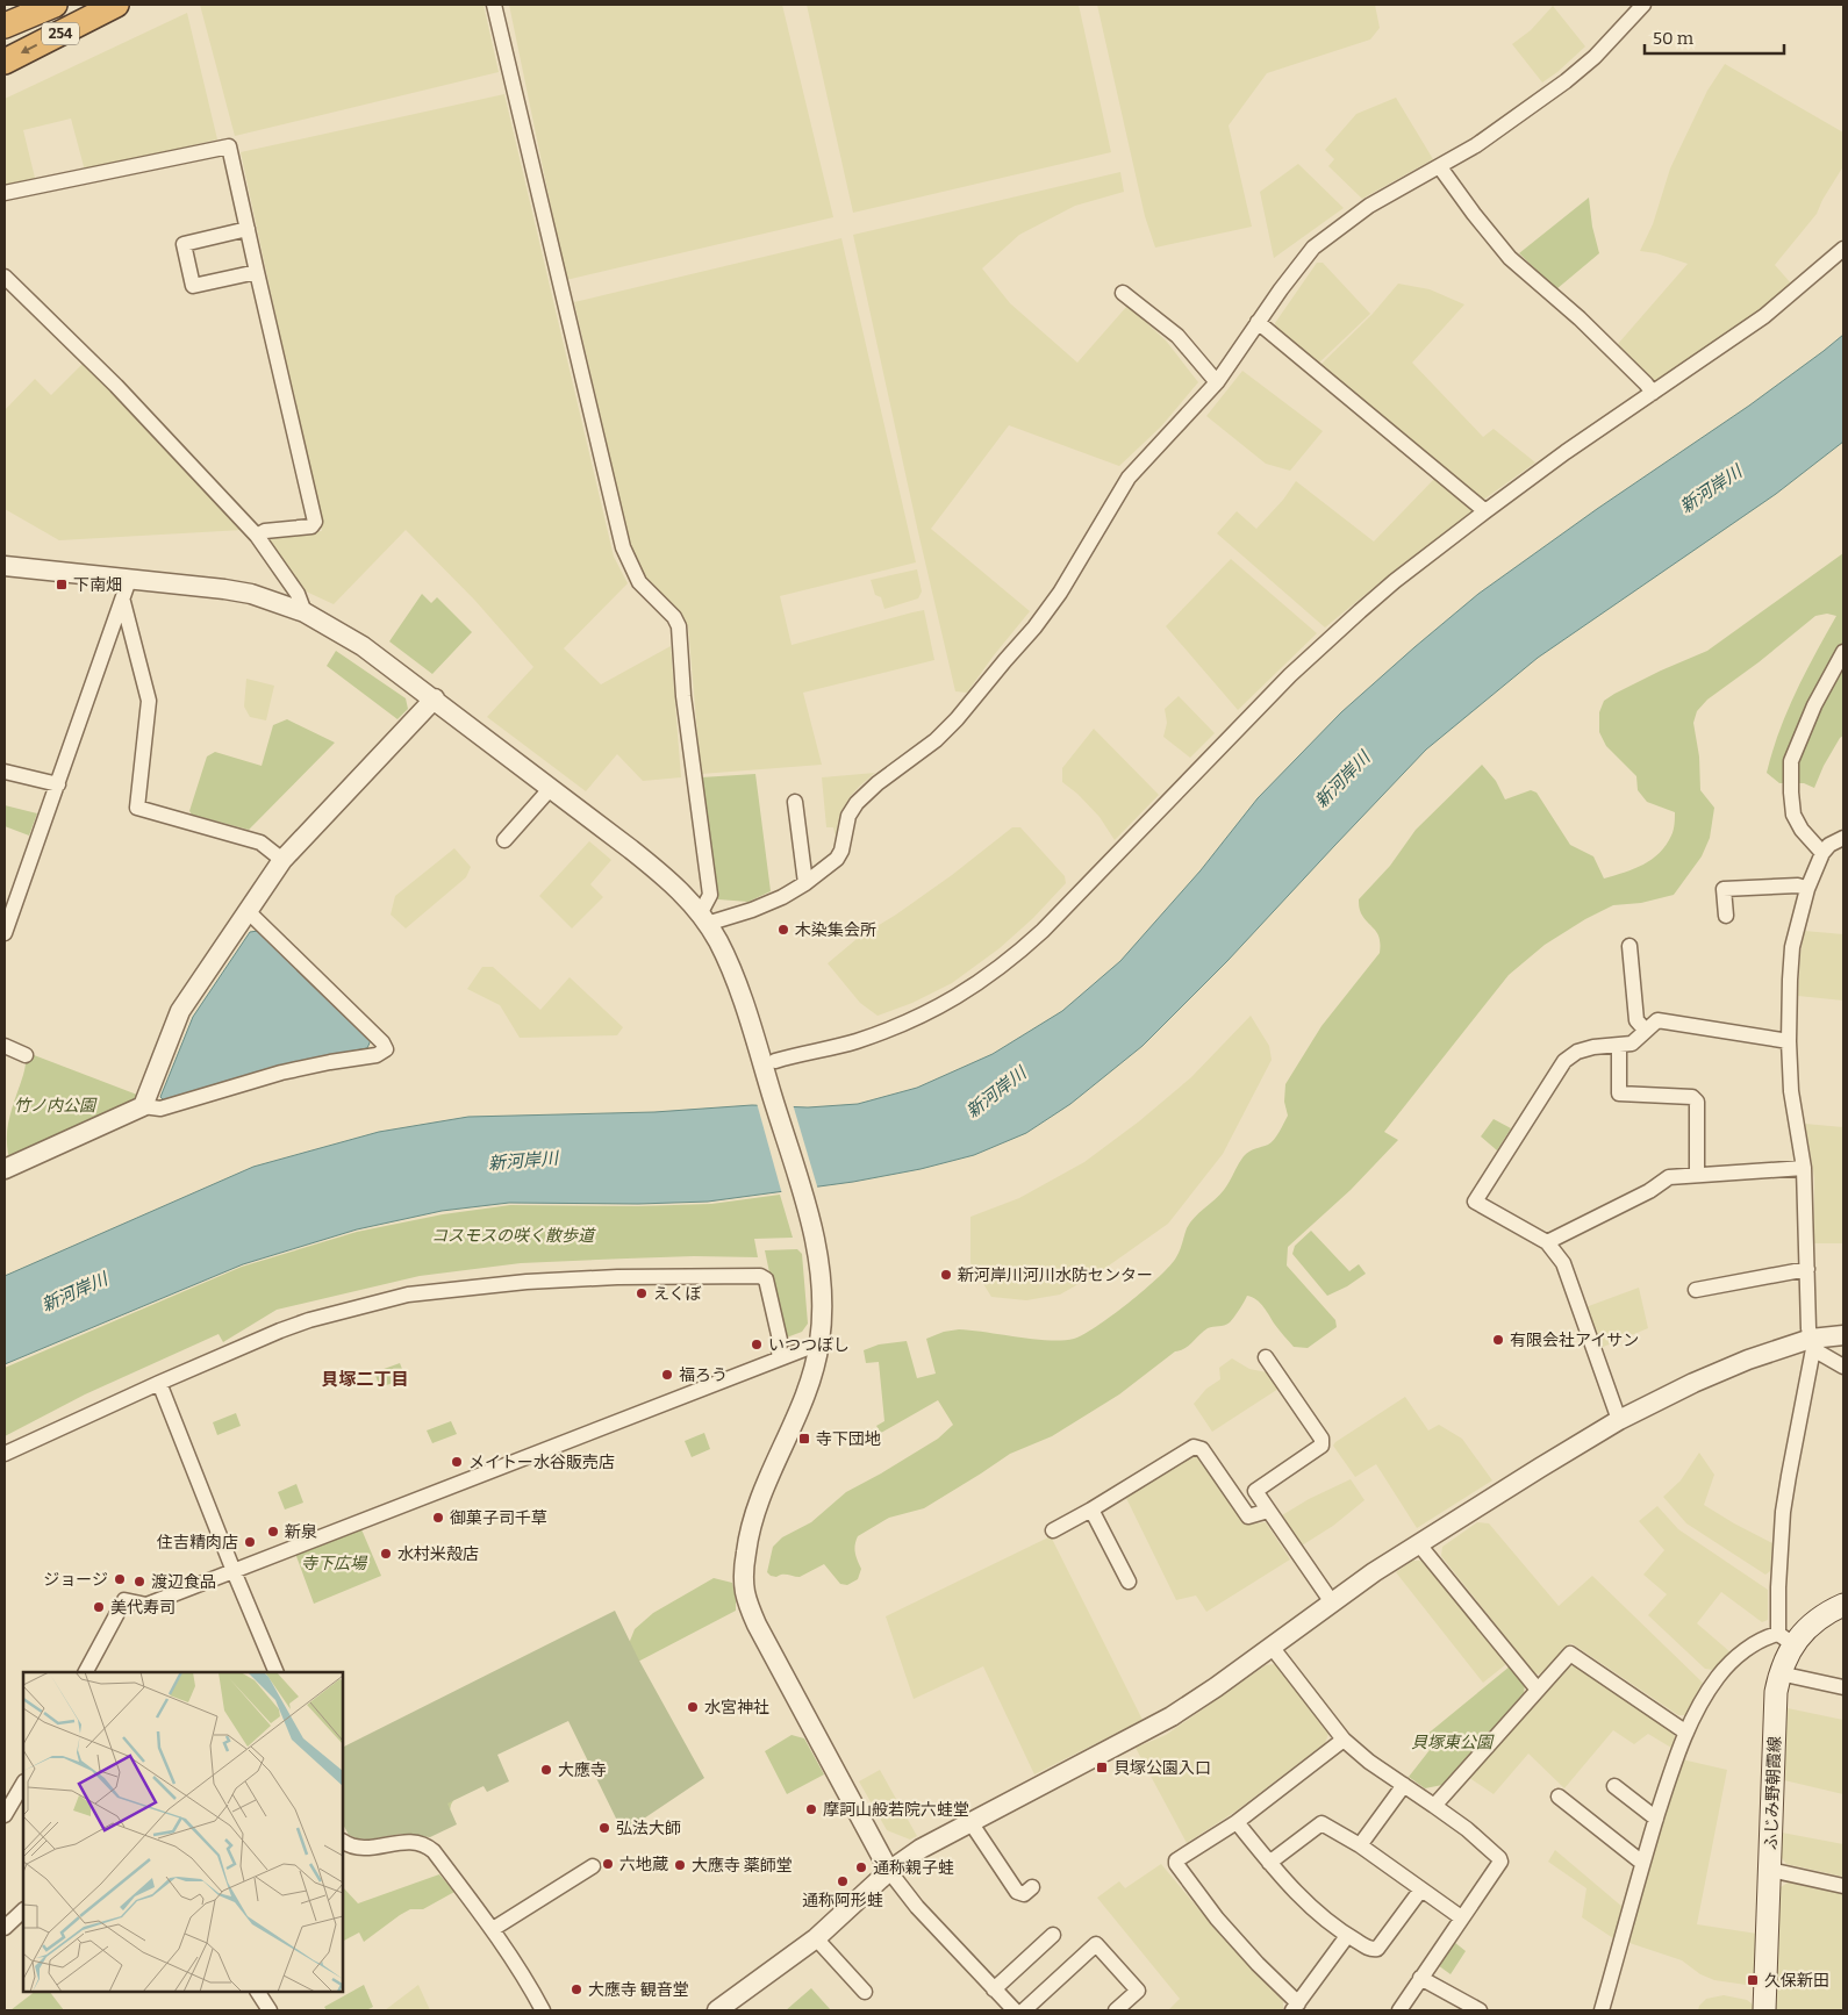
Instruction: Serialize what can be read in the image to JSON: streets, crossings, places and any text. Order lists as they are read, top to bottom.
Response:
{
  "streets": {
    "highway": ["254"],
    "main road": ["ふじみ野朝霞線"]
  },
  "districts": ["貝塚二丁目"],
  "water": ["新河岸川"],
  "parks": [
    "竹ノ内公園",
    "コスモスの咲く散歩道",
    "寺下広場",
    "貝塚東公園"
  ],
  "places": {
    "transit": [
      "下南畑",
      "寺下団地",
      "貝塚公園入口",
      "久保新田"
    ],
    "other": [
      "木染集会所",
      "新河岸川河川水防センター",
      "えくぼ",
      "有限会社アイサン",
      "いつつぼし",
      "福ろう",
      "メイトー水谷販売店",
      "御菓子司千草",
      "新泉",
      "住吉精肉店",
      "水村米殻店",
      "ジョージ",
      "渡辺食品",
      "美代寿司",
      "水宮神社",
      "大應寺",
      "摩訶山般若院六蛙堂",
      "弘法大師",
      "六地蔵",
      "大應寺 薬師堂",
      "通称親子蛙",
      "通称阿形蛙",
      "大應寺 観音堂"
    ]
  },
  "scale_bar": "50 m"
}
